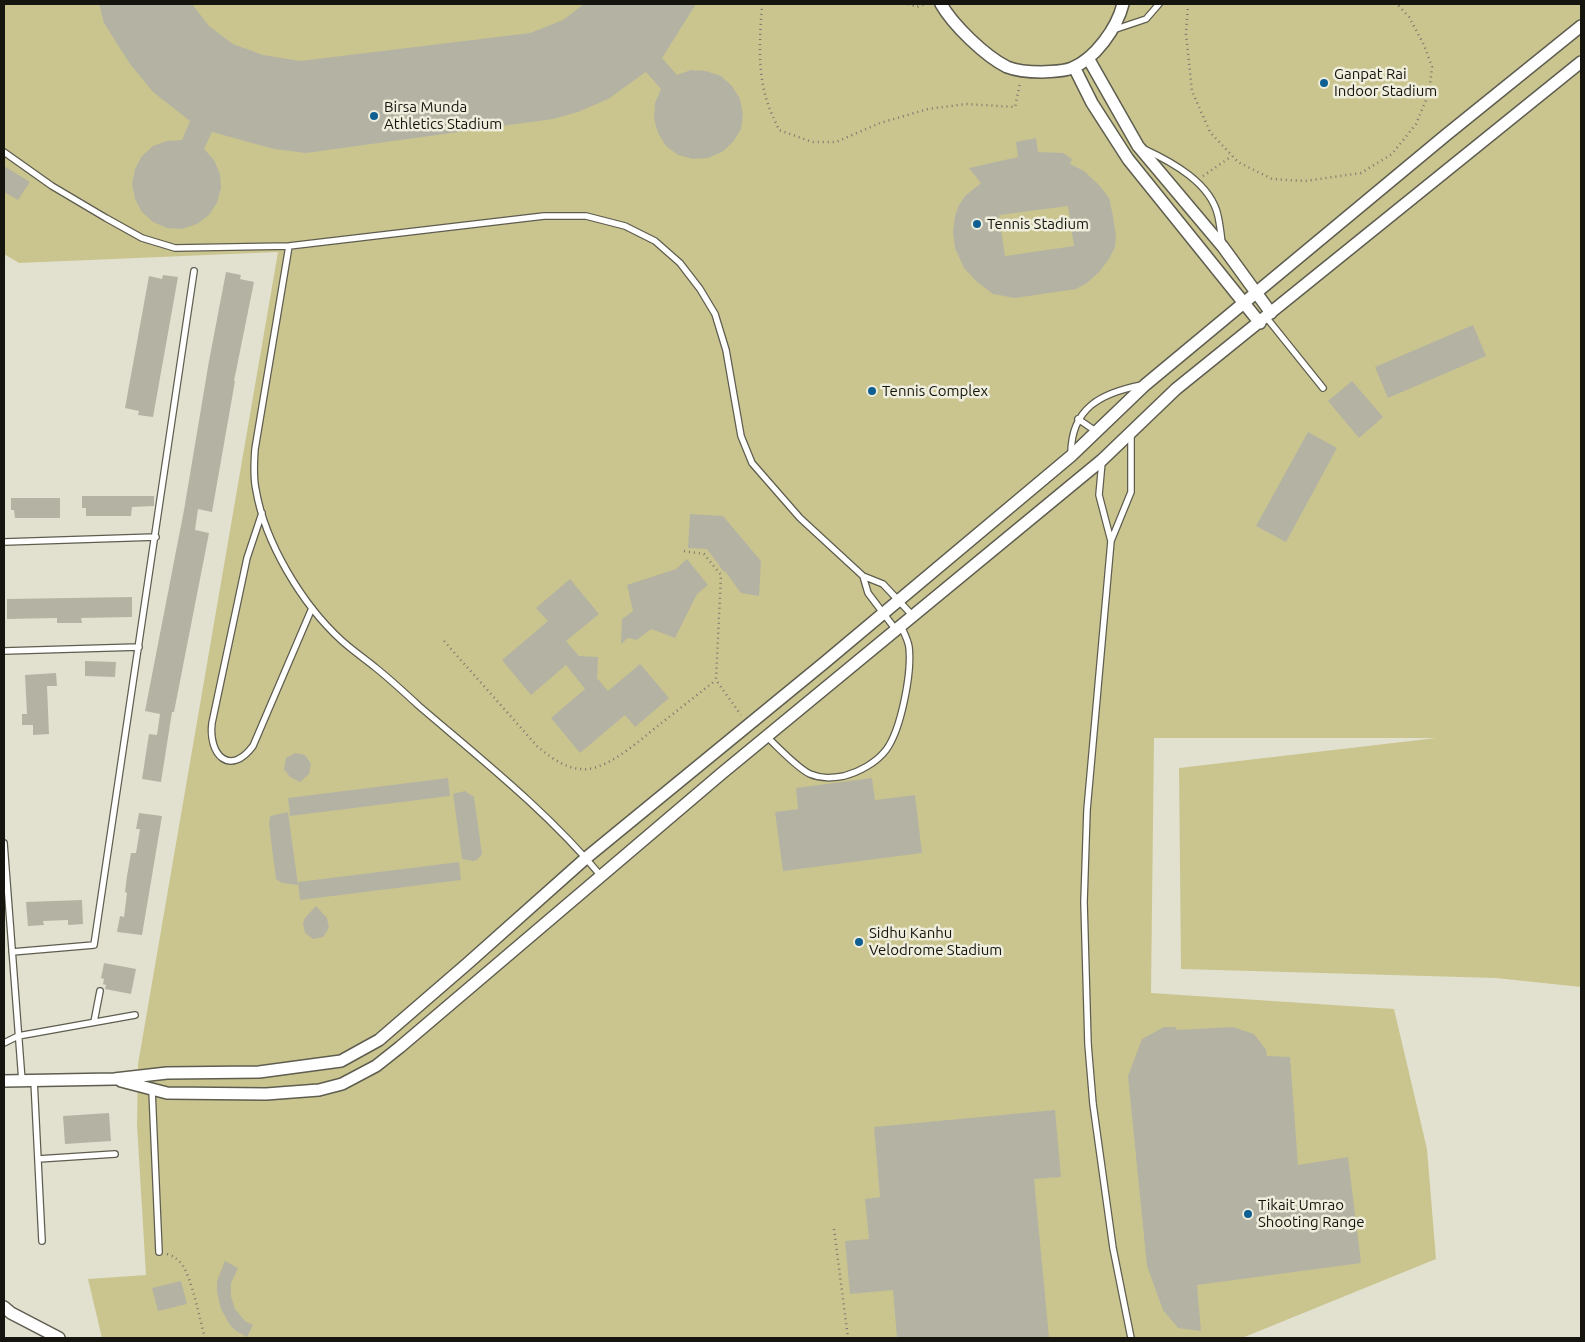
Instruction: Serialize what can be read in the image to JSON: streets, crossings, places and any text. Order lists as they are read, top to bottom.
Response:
{
  "places": [
    "Ganpat Rai Indoor Stadium",
    "Birsa Munda Athletics Stadium",
    "Tennis Stadium",
    "Tennis Complex",
    "Sidhu Kanhu Velodrome Stadium",
    "Tikait Umrao Shooting Range"
  ]
}
